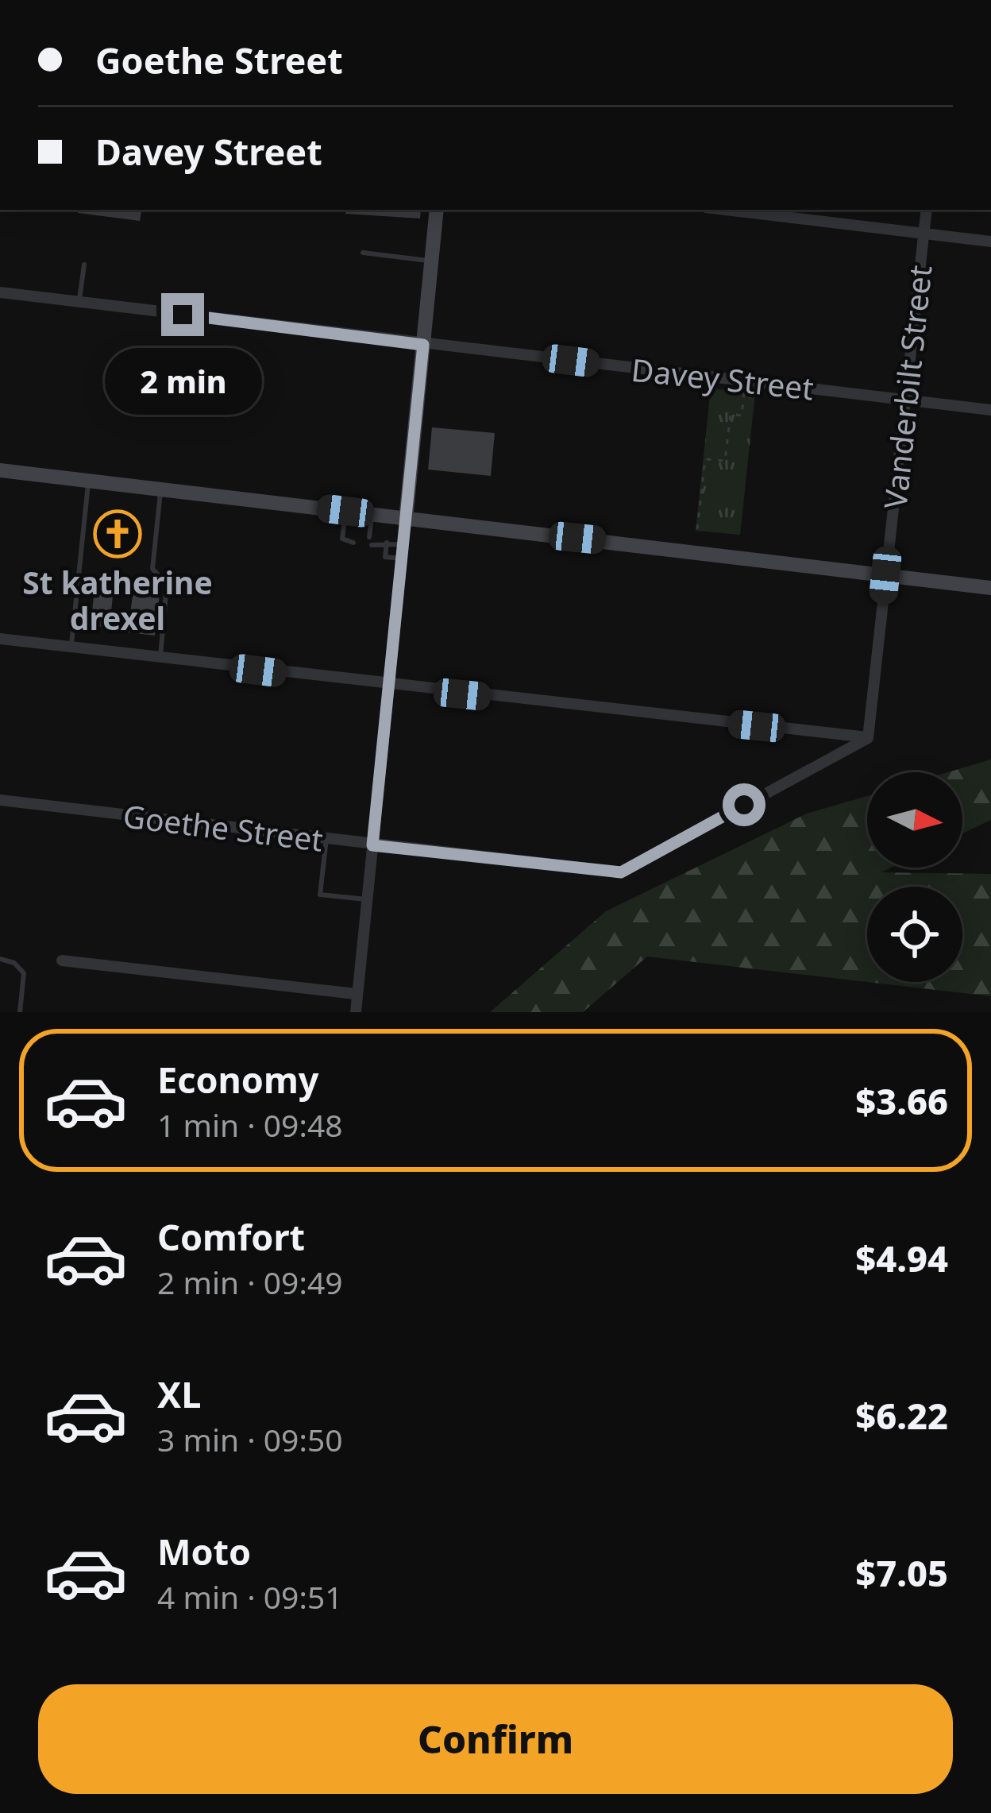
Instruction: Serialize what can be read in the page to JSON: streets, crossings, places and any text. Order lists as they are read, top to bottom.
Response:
{
  "streets": {
    "street": ["Davey Street", "Vanderbilt Street", "Goethe Street"]
  },
  "crossings": [
    ["Davey Street", "Vanderbilt Street"],
    ["Vanderbilt Street", "Goethe Street"]
  ],
  "places": {
    "church": ["St katherine drexel"]
  },
  "north": "right",
  "page": {
    "banner": ["Goethe Street", "Davey Street"],
    "bubble": "2 min",
    "list": [
      {
        "name": "Economy",
        "note": "1 min · 09:48",
        "value": "$3.66"
      },
      {
        "name": "Comfort",
        "note": "2 min · 09:49",
        "value": "$4.94"
      },
      {
        "name": "XL",
        "note": "3 min · 09:50",
        "value": "$6.22"
      },
      {
        "name": "Moto",
        "note": "4 min · 09:51",
        "value": "$7.05"
      }
    ],
    "buttons": "Confirm"
  }
}
